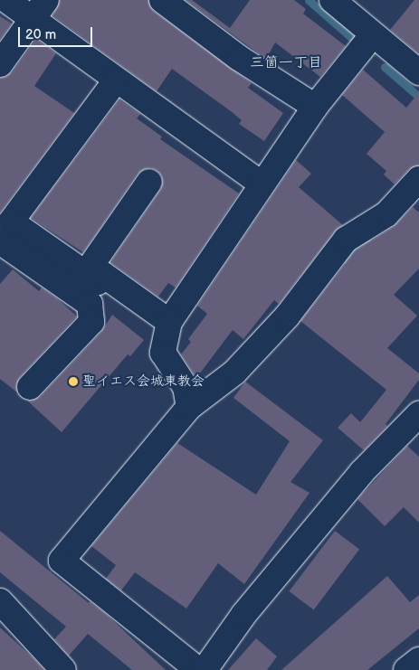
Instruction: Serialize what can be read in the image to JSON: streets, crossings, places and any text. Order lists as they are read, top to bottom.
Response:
{
  "districts": ["三箇一丁目"],
  "places": ["聖イエス会城東教会"],
  "scale_bar": "20 m"
}
